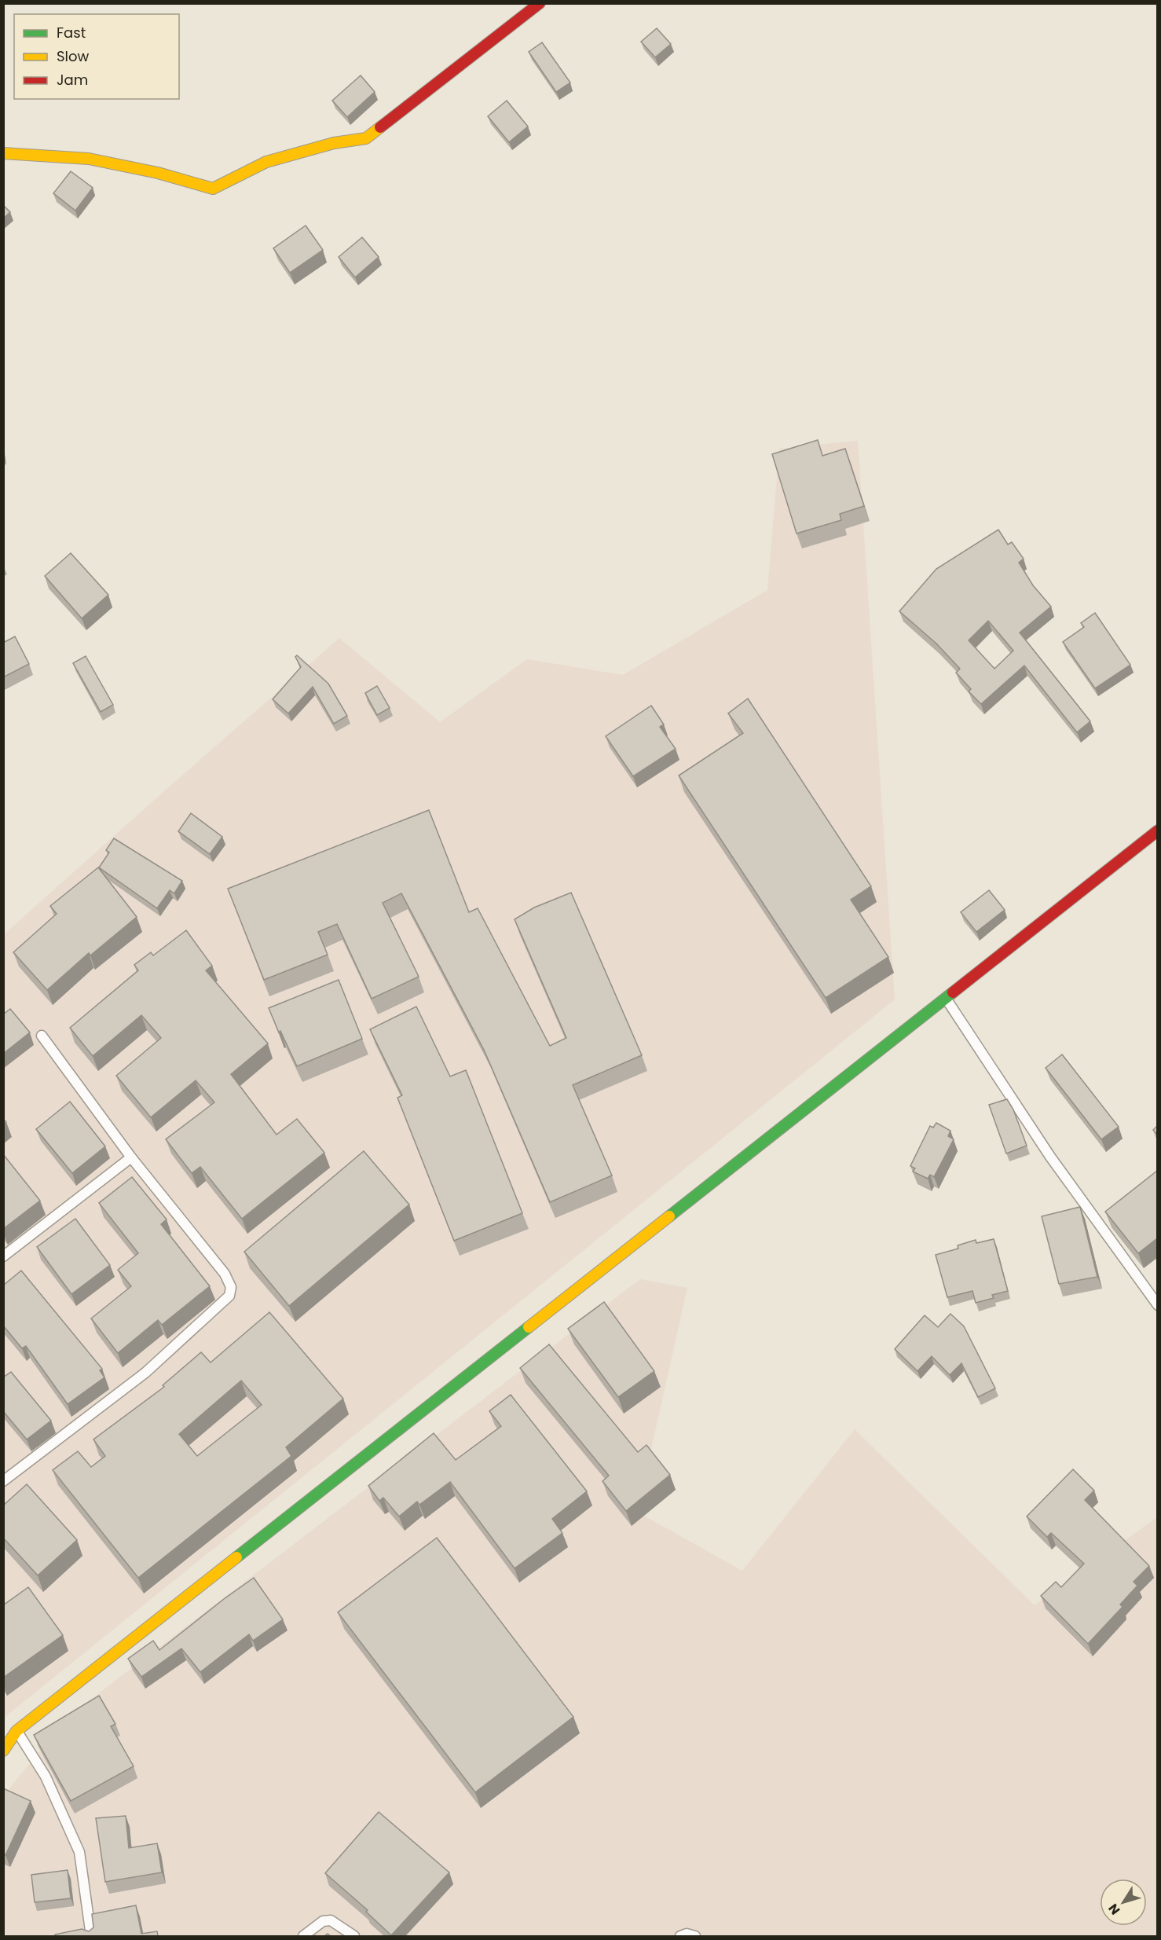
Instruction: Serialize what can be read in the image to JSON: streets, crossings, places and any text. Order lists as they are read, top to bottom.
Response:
{
  "legend": ["Fast", "Slow", "Jam"],
  "north": "bottom left"
}
